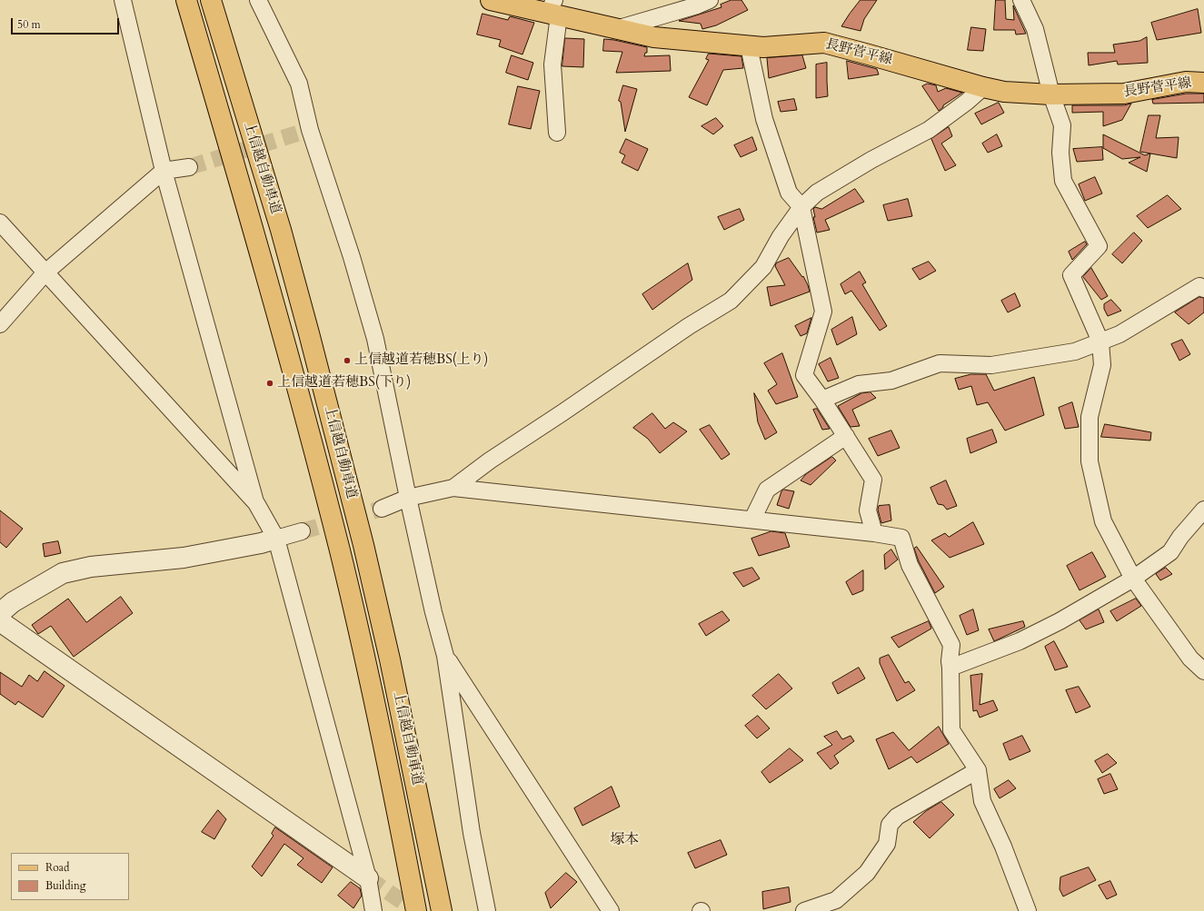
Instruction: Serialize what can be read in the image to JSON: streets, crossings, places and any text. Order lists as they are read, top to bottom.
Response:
{
  "streets": {
    "main road": ["長野菅平線", "上信越自動車道"]
  },
  "districts": ["塚本"],
  "places": ["上信越道若穂BS(上り)", "上信越道若穂BS(下り)"],
  "legend": ["Road", "Building"],
  "scale_bar": "50 m"
}
